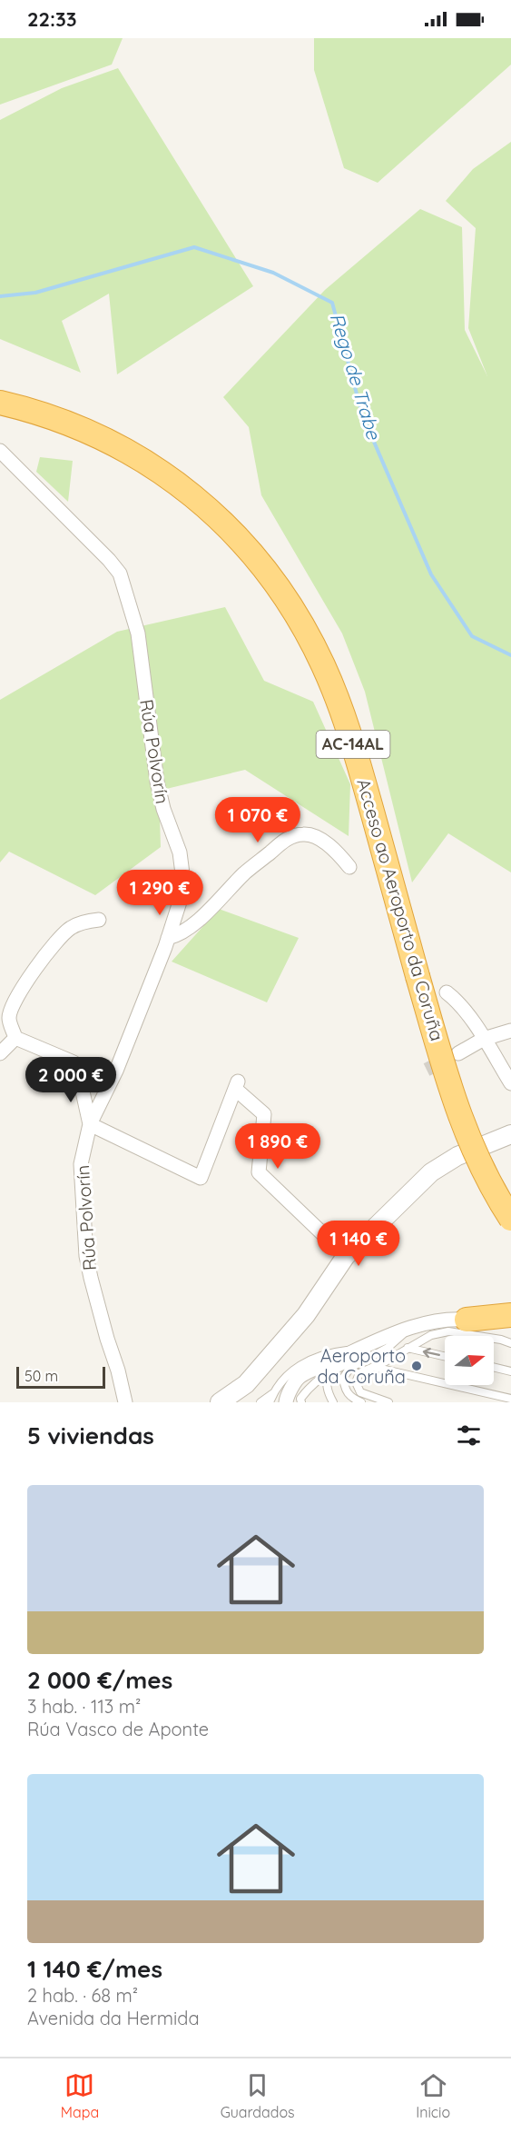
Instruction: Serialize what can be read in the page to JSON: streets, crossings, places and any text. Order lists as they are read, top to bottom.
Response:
{
  "streets": {
    "highway": ["AC-14AL", "Acceso ao Aeroporto da Coruña"],
    "street": ["Rúa Polvorín"]
  },
  "water": ["Rego de Trabe"],
  "places": ["Aeroporto da Coruña"],
  "scale_bar": "50 m",
  "north": "right",
  "page": {
    "status": "22:33",
    "price": [
      "1 070 €",
      "1 290 €",
      "2 000 €",
      "1 890 €",
      "1 140 €"
    ],
    "scale": "50 m",
    "heading": "5 viviendas",
    "list": [
      {
        "name": "2 000 €/mes",
        "note": "3 hab. · 113 m² · Rúa Vasco de Aponte"
      },
      {
        "name": "1 140 €/mes",
        "note": "2 hab. · 68 m² · Avenida da Hermida"
      }
    ],
    "tabs": ["Mapa", "Guardados", "Inicio"]
  }
}
